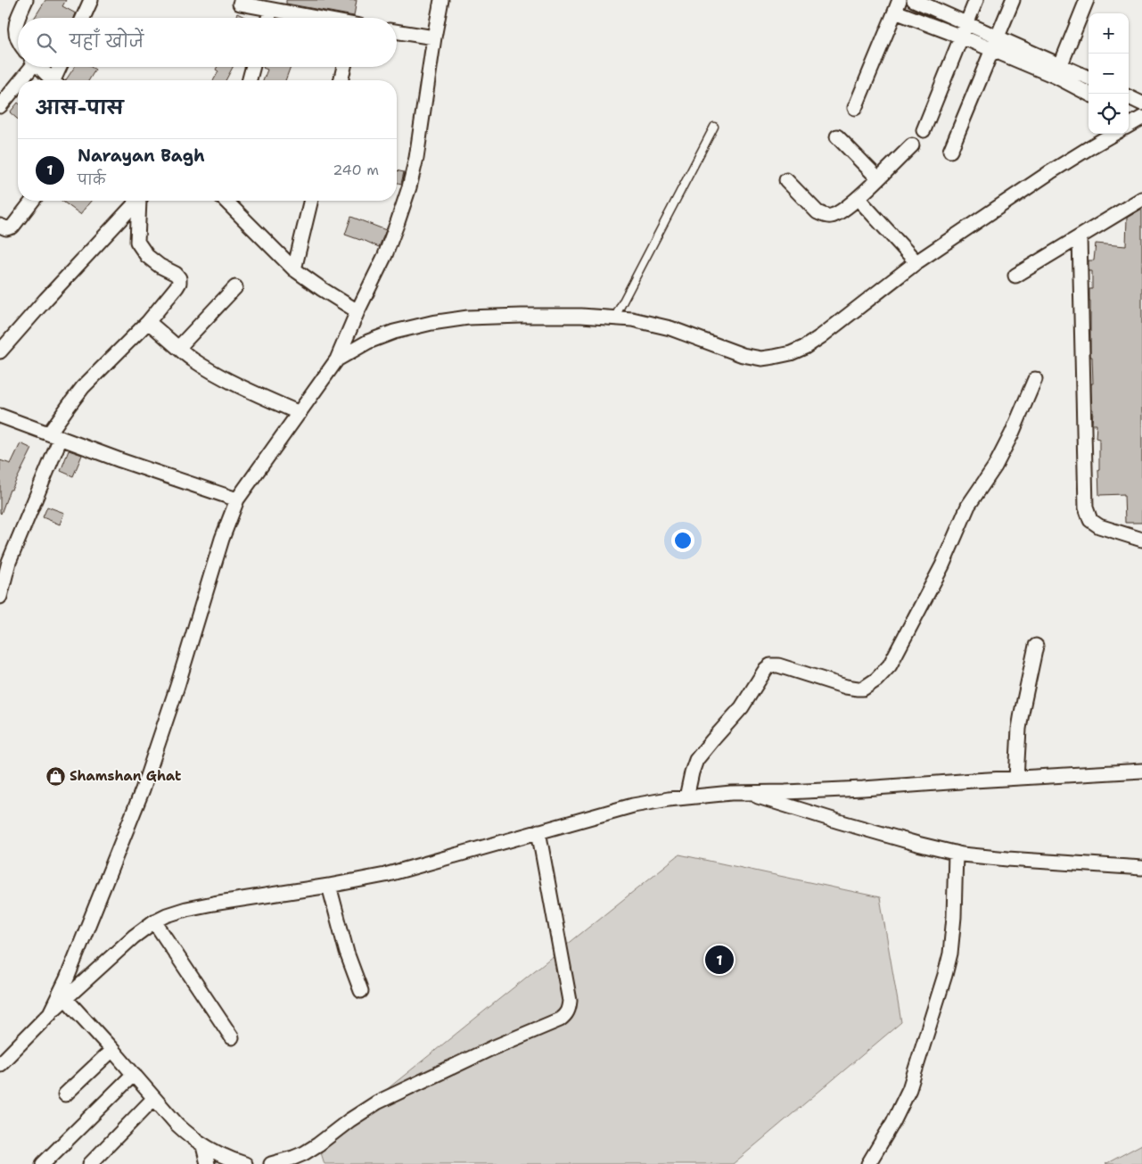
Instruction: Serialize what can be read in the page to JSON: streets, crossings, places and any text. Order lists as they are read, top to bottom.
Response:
{
  "places": {
    "shop": ["Shamshan Ghat"]
  },
  "page": {
    "map_buttons": ["+", "−"],
    "search": "यहाँ खोजें",
    "heading": "आस-पास",
    "list": [
      {
        "mark": "1",
        "name": "Narayan Bagh",
        "note": "पार्क",
        "value": "240 m"
      }
    ],
    "pins": "1"
  }
}
